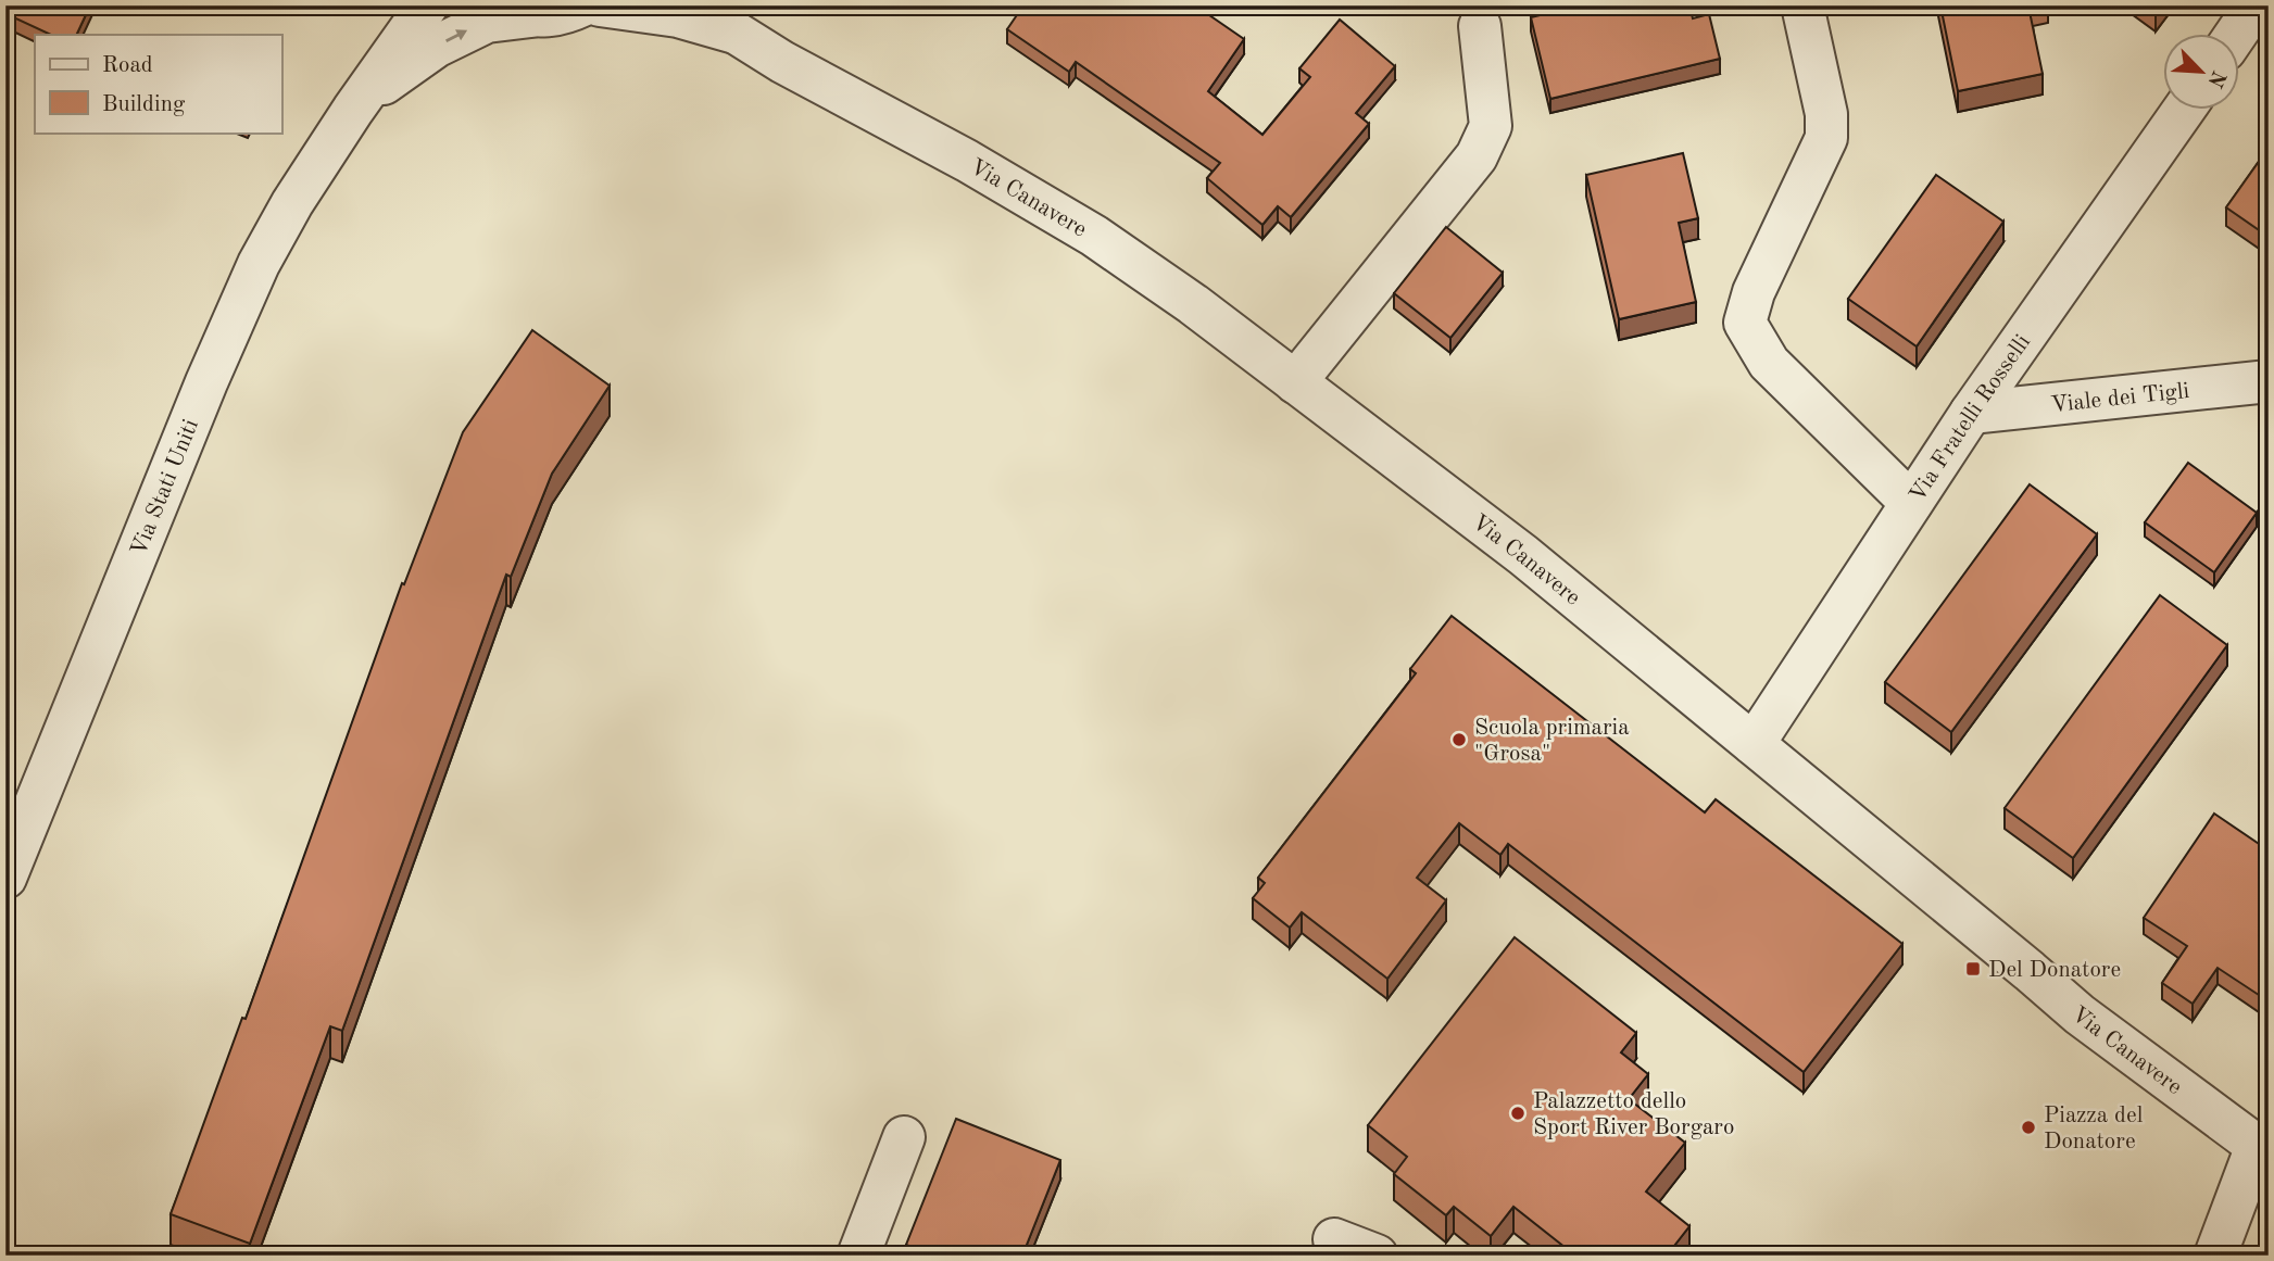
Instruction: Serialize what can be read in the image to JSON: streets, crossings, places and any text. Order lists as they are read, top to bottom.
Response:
{
  "streets": {
    "street": [
      "Via Canavere",
      "Viale dei Tigli",
      "Via Fratelli Rosselli",
      "Via Stati Uniti"
    ]
  },
  "crossings": [
    ["Via Canavere", "Via Fratelli Rosselli"],
    ["Viale dei Tigli", "Via Fratelli Rosselli"]
  ],
  "places": {
    "other": ["Scuola primaria \"Grosa\"", "Palazzetto dello Sport River Borgaro", "Piazza del Donatore"],
    "transit": ["Del Donatore"]
  },
  "legend": ["Road", "Building"],
  "north": "bottom right"
}
